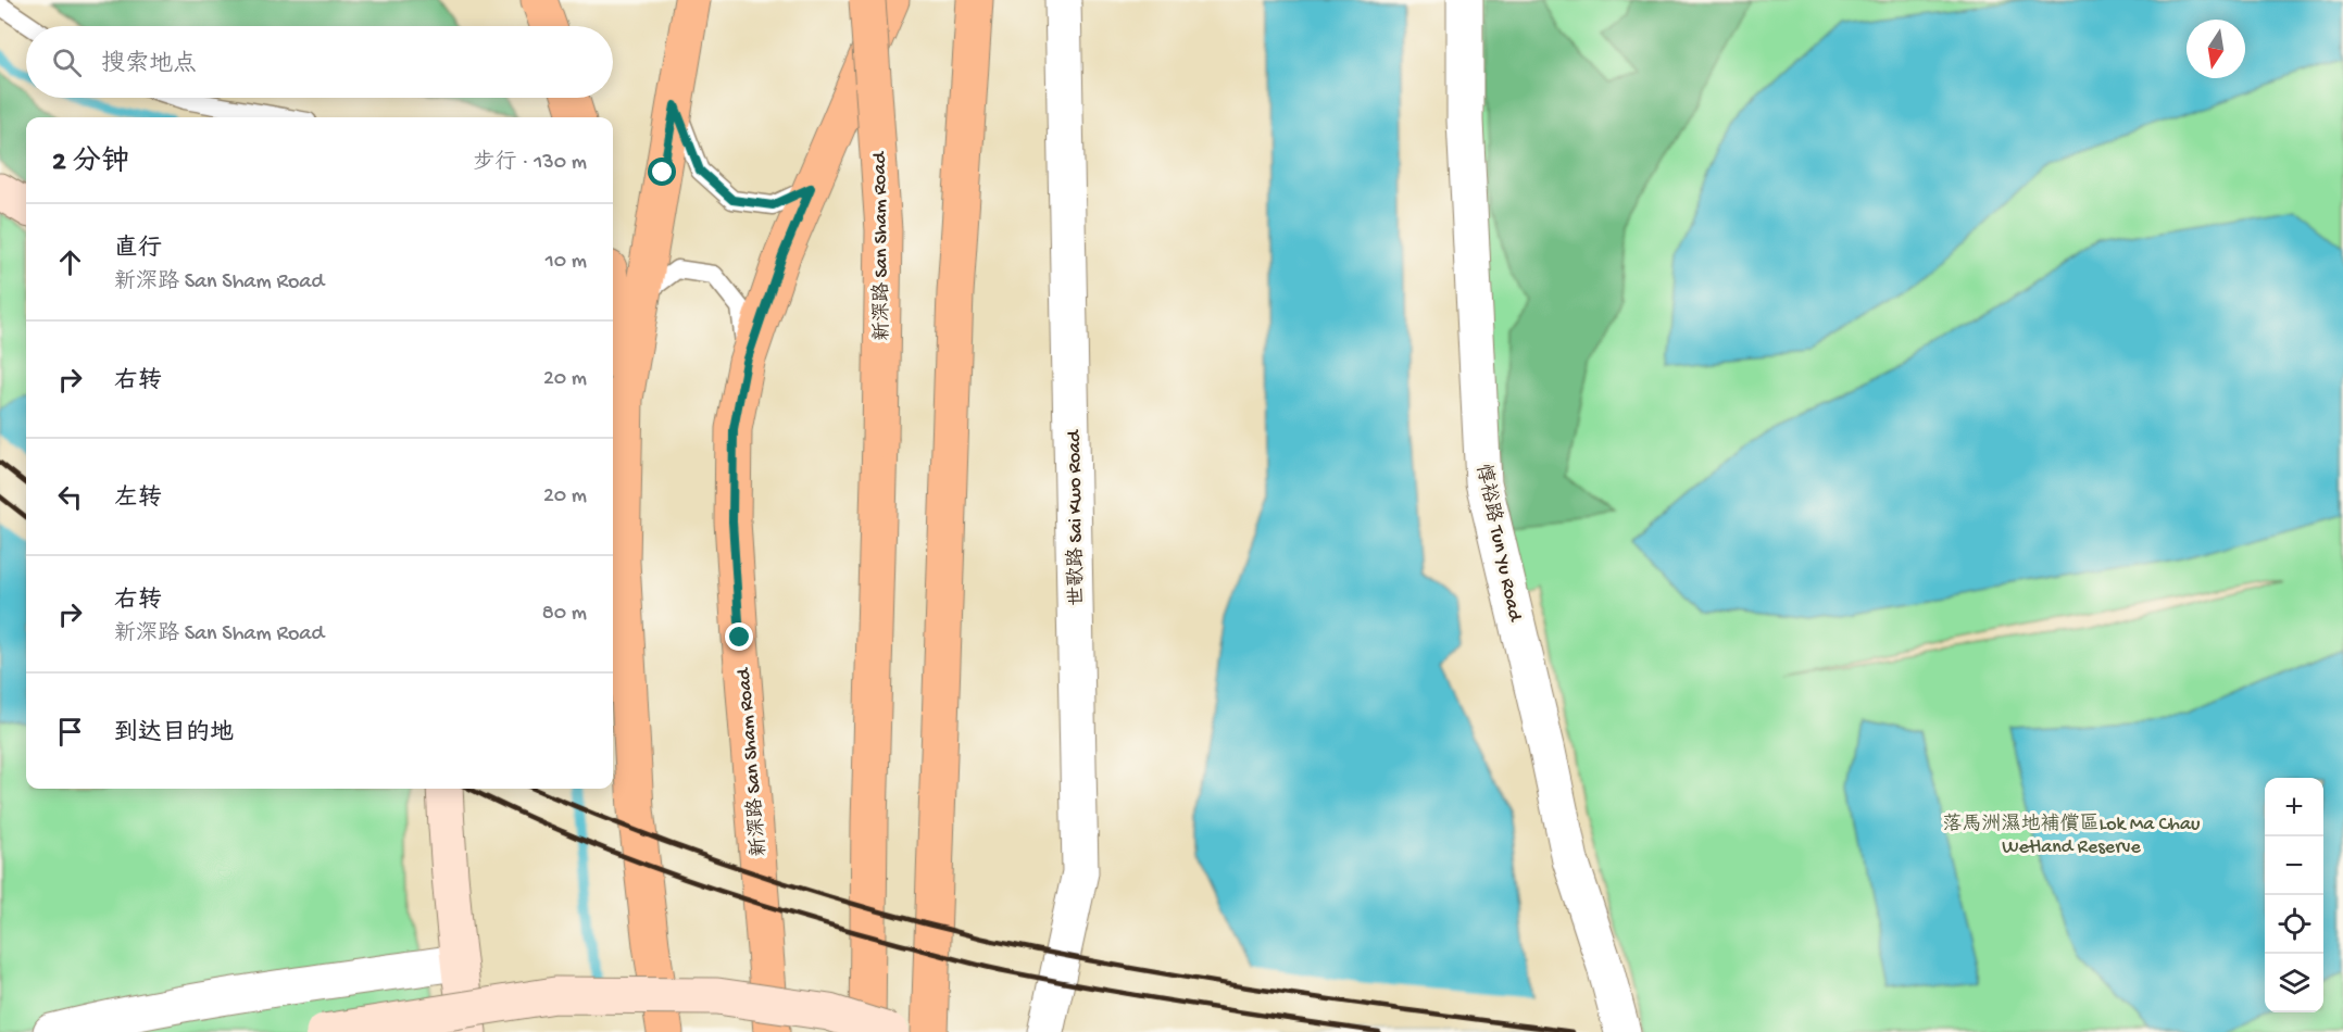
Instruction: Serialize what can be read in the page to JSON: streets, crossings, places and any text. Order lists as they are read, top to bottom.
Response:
{
  "streets": {
    "main road": ["新深路 San Sham Road"],
    "street": ["世歌路 Sai Kwo Road", "惇裕路 Tun Yu Road"]
  },
  "parks": ["落馬洲濕地補償區Lok Ma Chau Wetland Reserve"],
  "north": "bottom",
  "page": {
    "search": "搜索地点",
    "heading": ["2 分钟", "步行 · 130 m"],
    "list": [
      ["直行", "新深路 San Sham Road", "10 m"],
      ["右转", "20 m"],
      ["左转", "20 m"],
      ["右转", "新深路 San Sham Road", "80 m"],
      "到达目的地"
    ],
    "map_buttons": ["+", "−"]
  }
}
